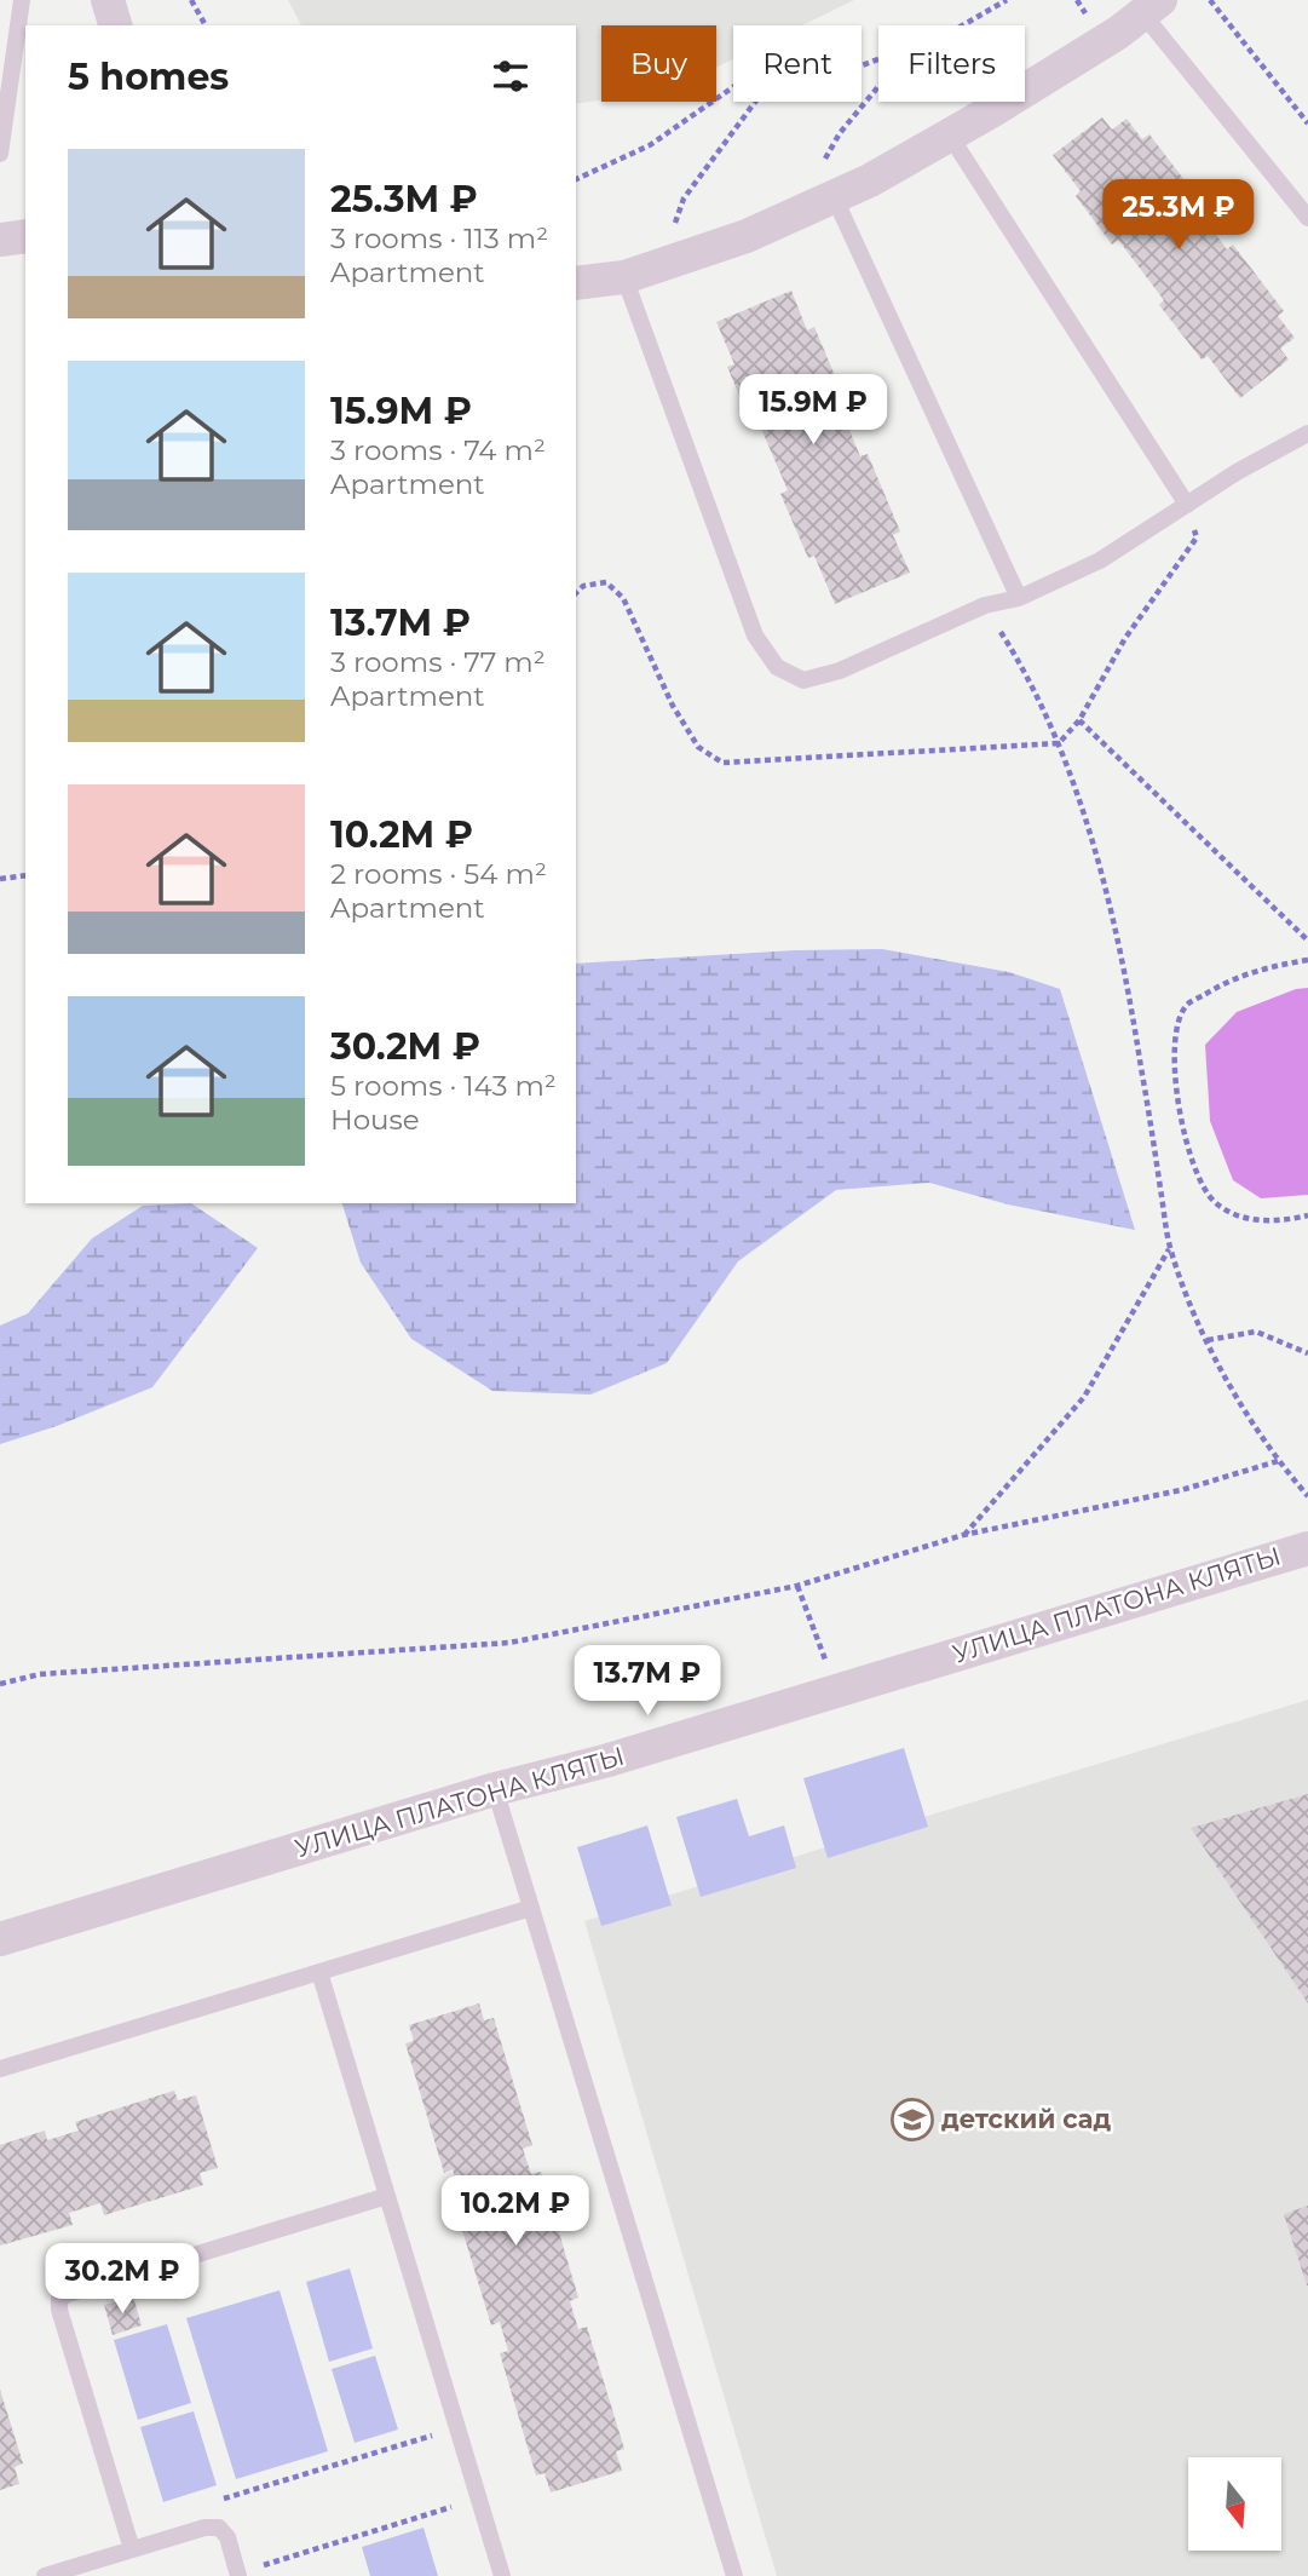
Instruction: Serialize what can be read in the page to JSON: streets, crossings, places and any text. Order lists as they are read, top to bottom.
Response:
{
  "streets": {
    "street": ["УЛИЦА ПЛАТОНА КЛЯТЫ"]
  },
  "places": {
    "school or university": ["детский сад"]
  },
  "north": "bottom",
  "page": {
    "chip": ["Buy", "Rent", "Filters"],
    "heading": "5 homes",
    "list": [
      {
        "name": "25.3M ₽",
        "note": "3 rooms · 113 m² · Apartment"
      },
      {
        "name": "15.9M ₽",
        "note": "3 rooms · 74 m² · Apartment"
      },
      {
        "name": "13.7M ₽",
        "note": "3 rooms · 77 m² · Apartment"
      },
      {
        "name": "10.2M ₽",
        "note": "2 rooms · 54 m² · Apartment"
      },
      {
        "name": "30.2M ₽",
        "note": "5 rooms · 143 m² · House"
      }
    ],
    "price": [
      "25.3M ₽",
      "15.9M ₽",
      "13.7M ₽",
      "10.2M ₽",
      "30.2M ₽"
    ]
  }
}
